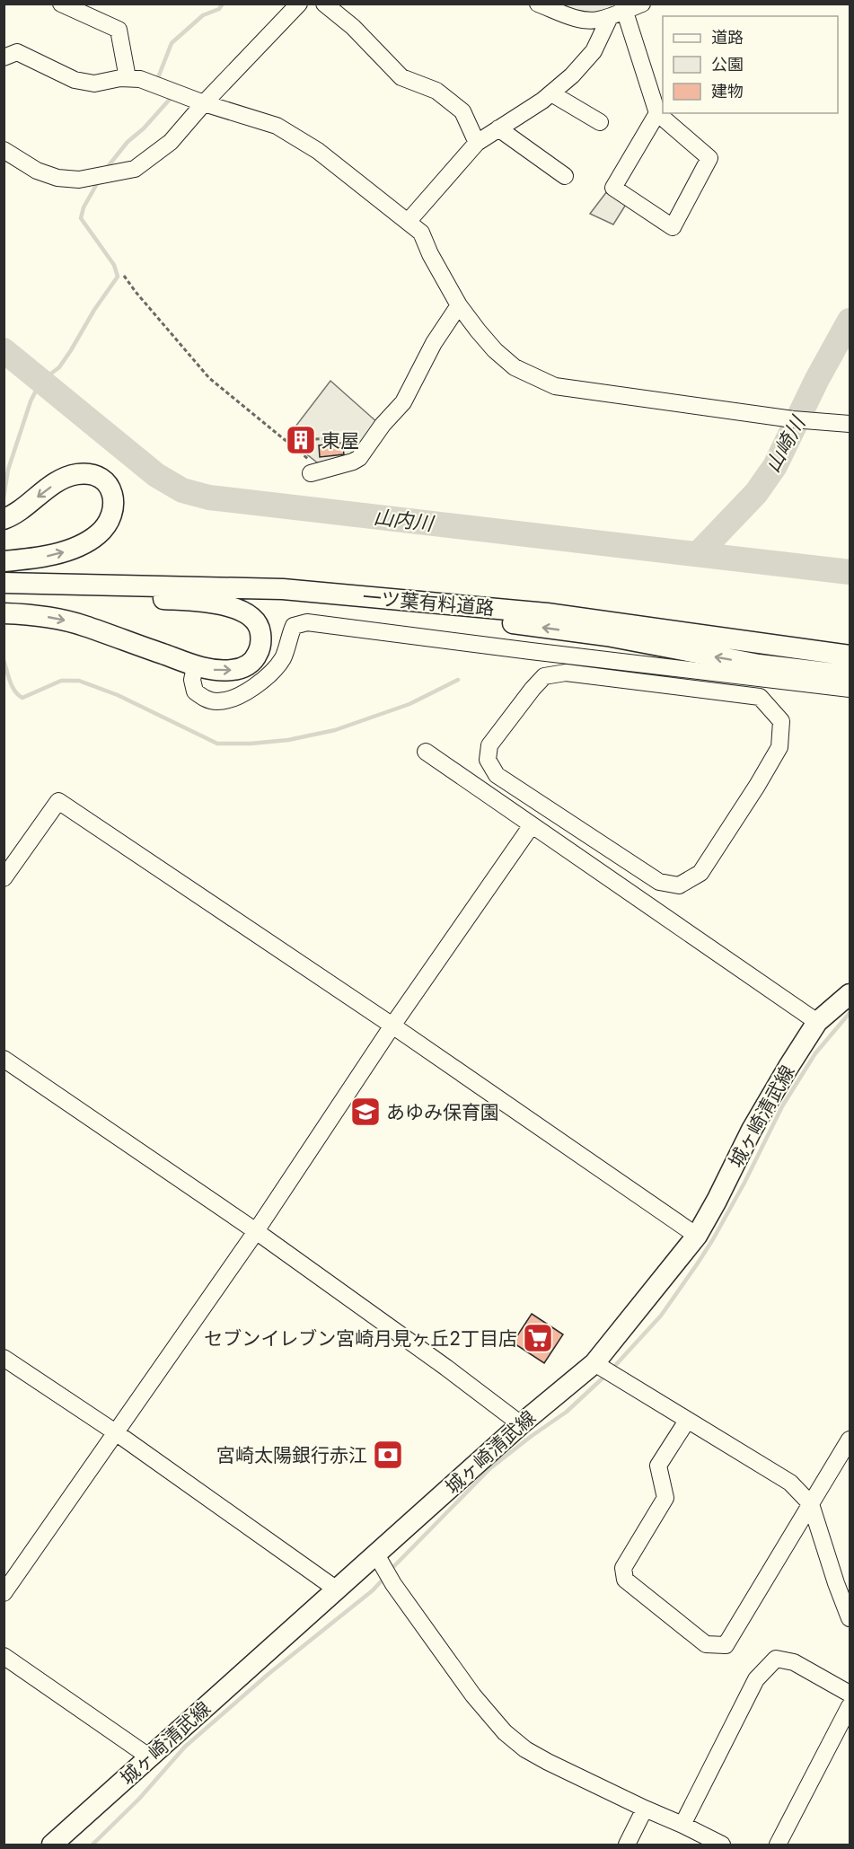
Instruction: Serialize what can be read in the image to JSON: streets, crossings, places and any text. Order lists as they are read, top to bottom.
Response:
{
  "streets": {
    "main road": ["一ツ葉有料道路", "城ヶ崎清武線"]
  },
  "water": ["山崎川", "山内川"],
  "places": {
    "building": ["東屋"],
    "school or university": ["あゆみ保育園"],
    "supermarket": ["セブンイレブン宮崎月見ヶ丘2丁目店"],
    "bank": ["宮崎太陽銀行赤江"]
  },
  "legend": ["道路", "公園", "建物"]
}
